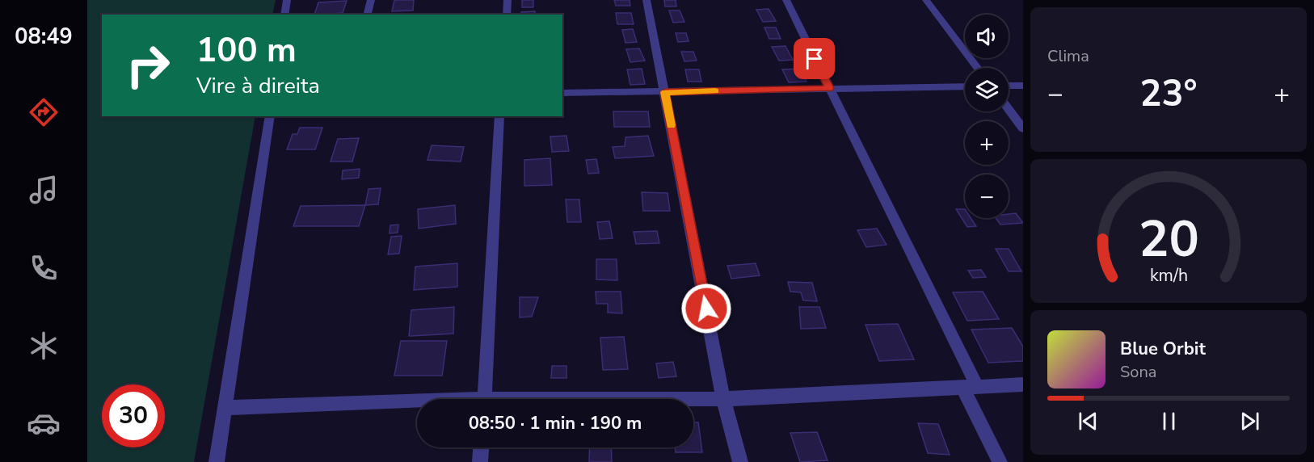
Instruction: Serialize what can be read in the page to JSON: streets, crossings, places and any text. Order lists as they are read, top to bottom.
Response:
{
  "page": {
    "tabs": "08:49",
    "tile": "Clima",
    "map_buttons": ["+", "−"],
    "turn": ["100 m", "Vire à direita"],
    "heat": ["−", "23°", "+"],
    "song": ["Blue Orbit", "Sona"],
    "limit": "30",
    "trip": "08:50 · 1 min · 190 m",
    "gauge": ["20", "km/h"]
  }
}
